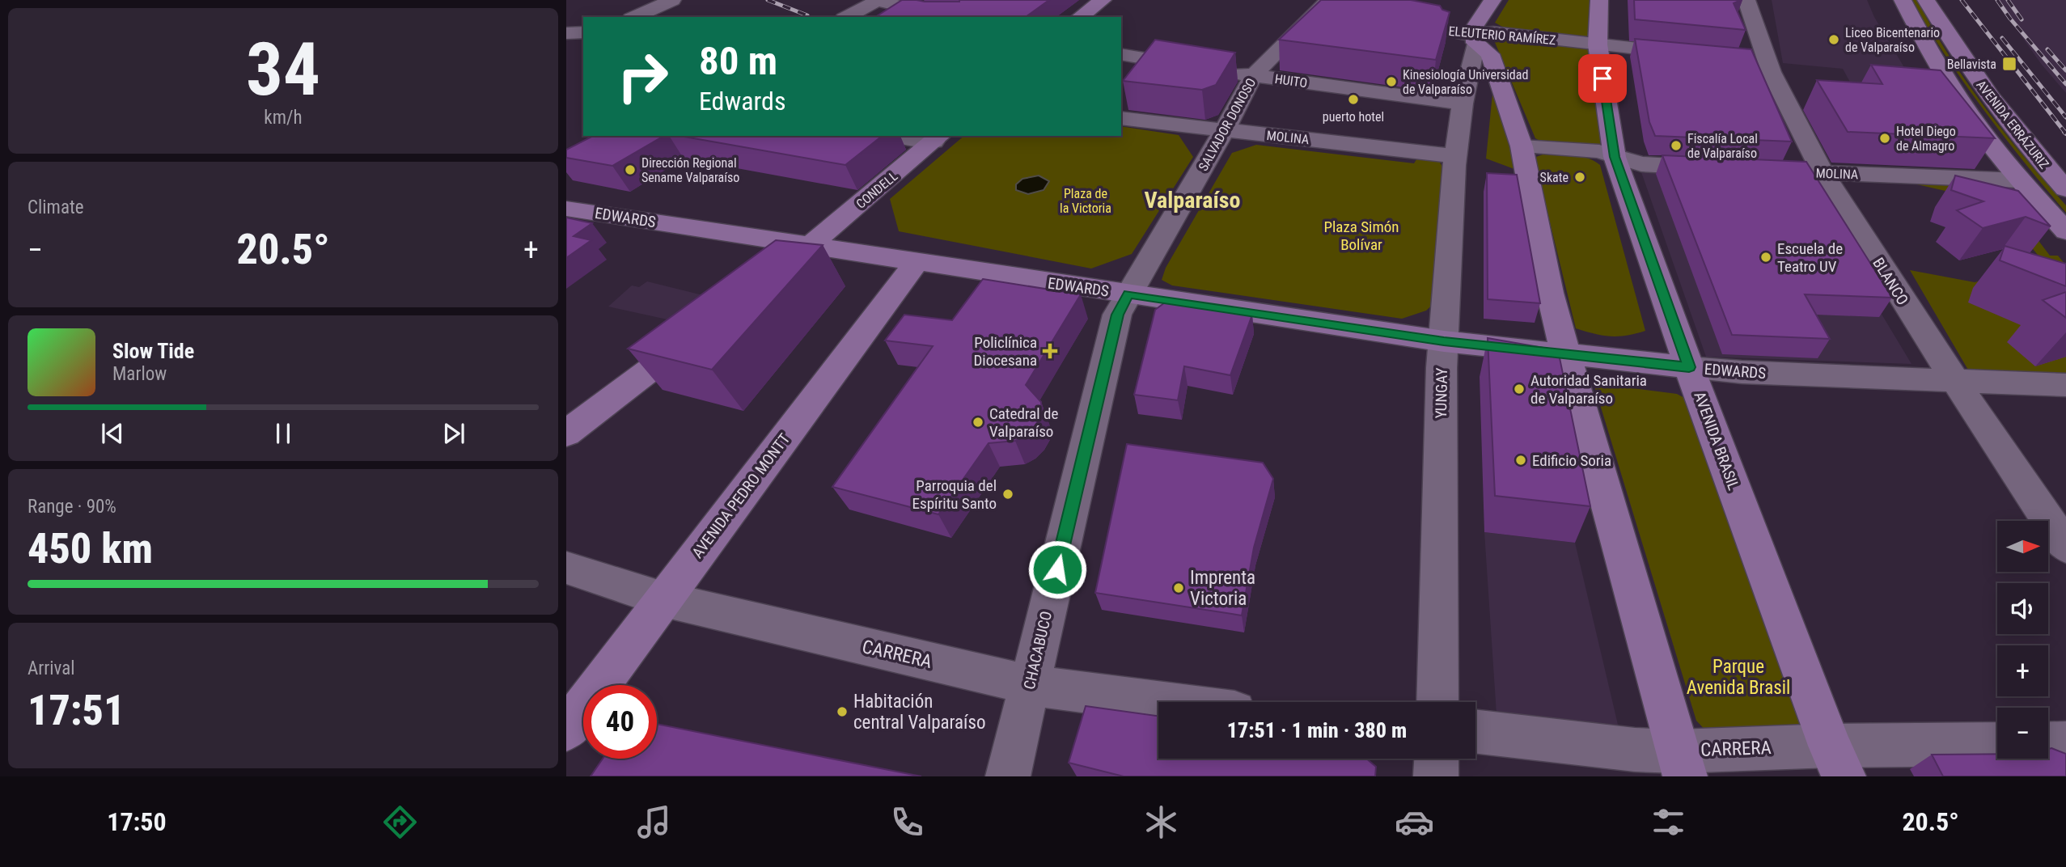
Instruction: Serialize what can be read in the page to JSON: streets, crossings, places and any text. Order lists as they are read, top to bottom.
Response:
{
  "streets": {
    "main road": [
      "AVENIDA ERRÁZURIZ",
      "CONDELL",
      "EDWARDS",
      "AVENIDA BRASIL",
      "AVENIDA PEDRO MONTT"
    ],
    "street": [
      "ELEUTERIO RAMÍREZ",
      "HUITO",
      "SALVADOR DONOSO",
      "MOLINA",
      "BLANCO",
      "YUNGAY",
      "CHACABUCO",
      "CARRERA"
    ]
  },
  "crossings": [
    ["ELEUTERIO RAMÍREZ", "YUNGAY"],
    ["ELEUTERIO RAMÍREZ", "AVENIDA BRASIL"],
    ["HUITO", "SALVADOR DONOSO"],
    ["HUITO", "YUNGAY"],
    ["SALVADOR DONOSO", "MOLINA"],
    ["SALVADOR DONOSO", "EDWARDS"],
    ["SALVADOR DONOSO", "CHACABUCO"],
    ["AVENIDA ERRÁZURIZ", "MOLINA"],
    ["MOLINA", "BLANCO"],
    ["MOLINA", "YUNGAY"],
    ["CONDELL", "EDWARDS"],
    ["EDWARDS", "BLANCO"],
    ["EDWARDS", "YUNGAY"],
    ["EDWARDS", "AVENIDA BRASIL"],
    ["EDWARDS", "AVENIDA PEDRO MONTT"],
    ["EDWARDS", "CHACABUCO"],
    ["AVENIDA BRASIL", "CARRERA"],
    ["AVENIDA PEDRO MONTT", "CARRERA"],
    ["CHACABUCO", "CARRERA"]
  ],
  "districts": ["Valparaíso"],
  "parks": ["Plaza de la Victoria", "Plaza Simón Bolívar", "Parque Avenida Brasil"],
  "places": {
    "other": [
      "Liceo Bicentenario de Valparaíso",
      "Kinesiología Universidad de Valparaíso",
      "puerto hotel",
      "Hotel Diego de Almagro",
      "Fiscalía Local de Valparaíso",
      "Dirección Regional Sename Valparaíso",
      "Skate",
      "Escuela de Teatro UV",
      "Autoridad Sanitaria de Valparaíso",
      "Catedral de Valparaíso",
      "Edificio Soria",
      "Parroquia del Espíritu Santo",
      "Imprenta Victoria",
      "Habitación central Valparaíso"
    ],
    "transit": ["Bellavista"],
    "health": ["Policlínica Diocesana"]
  },
  "north": "right",
  "page": {
    "tile": [
      ["34", "km/h"],
      "Climate",
      ["Range · 90%", "450 km"],
      ["Arrival", "17:51"]
    ],
    "turn": ["80 m", "Edwards"],
    "heat": ["−", "20.5°", "+"],
    "song": ["Slow Tide", "Marlow"],
    "map_buttons": ["+", "−"],
    "limit": "40",
    "trip": "17:51 · 1 min · 380 m",
    "tabs": ["17:50", "20.5°"]
  }
}
